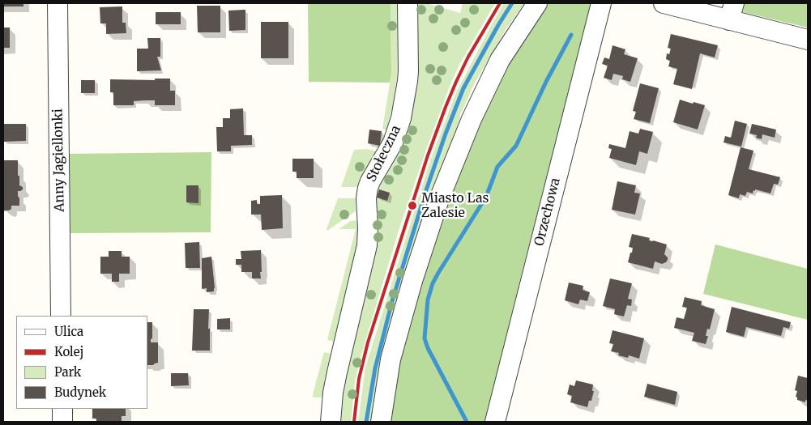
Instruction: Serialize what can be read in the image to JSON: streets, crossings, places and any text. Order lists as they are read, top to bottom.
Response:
{
  "streets": {
    "street": ["Stołeczna", "Anny Jagiellonki", "Orzechowa"]
  },
  "places": ["Miasto Las Zalesie"],
  "legend": [
    "Ulica",
    "Kolej",
    "Park",
    "Budynek"
  ]
}
